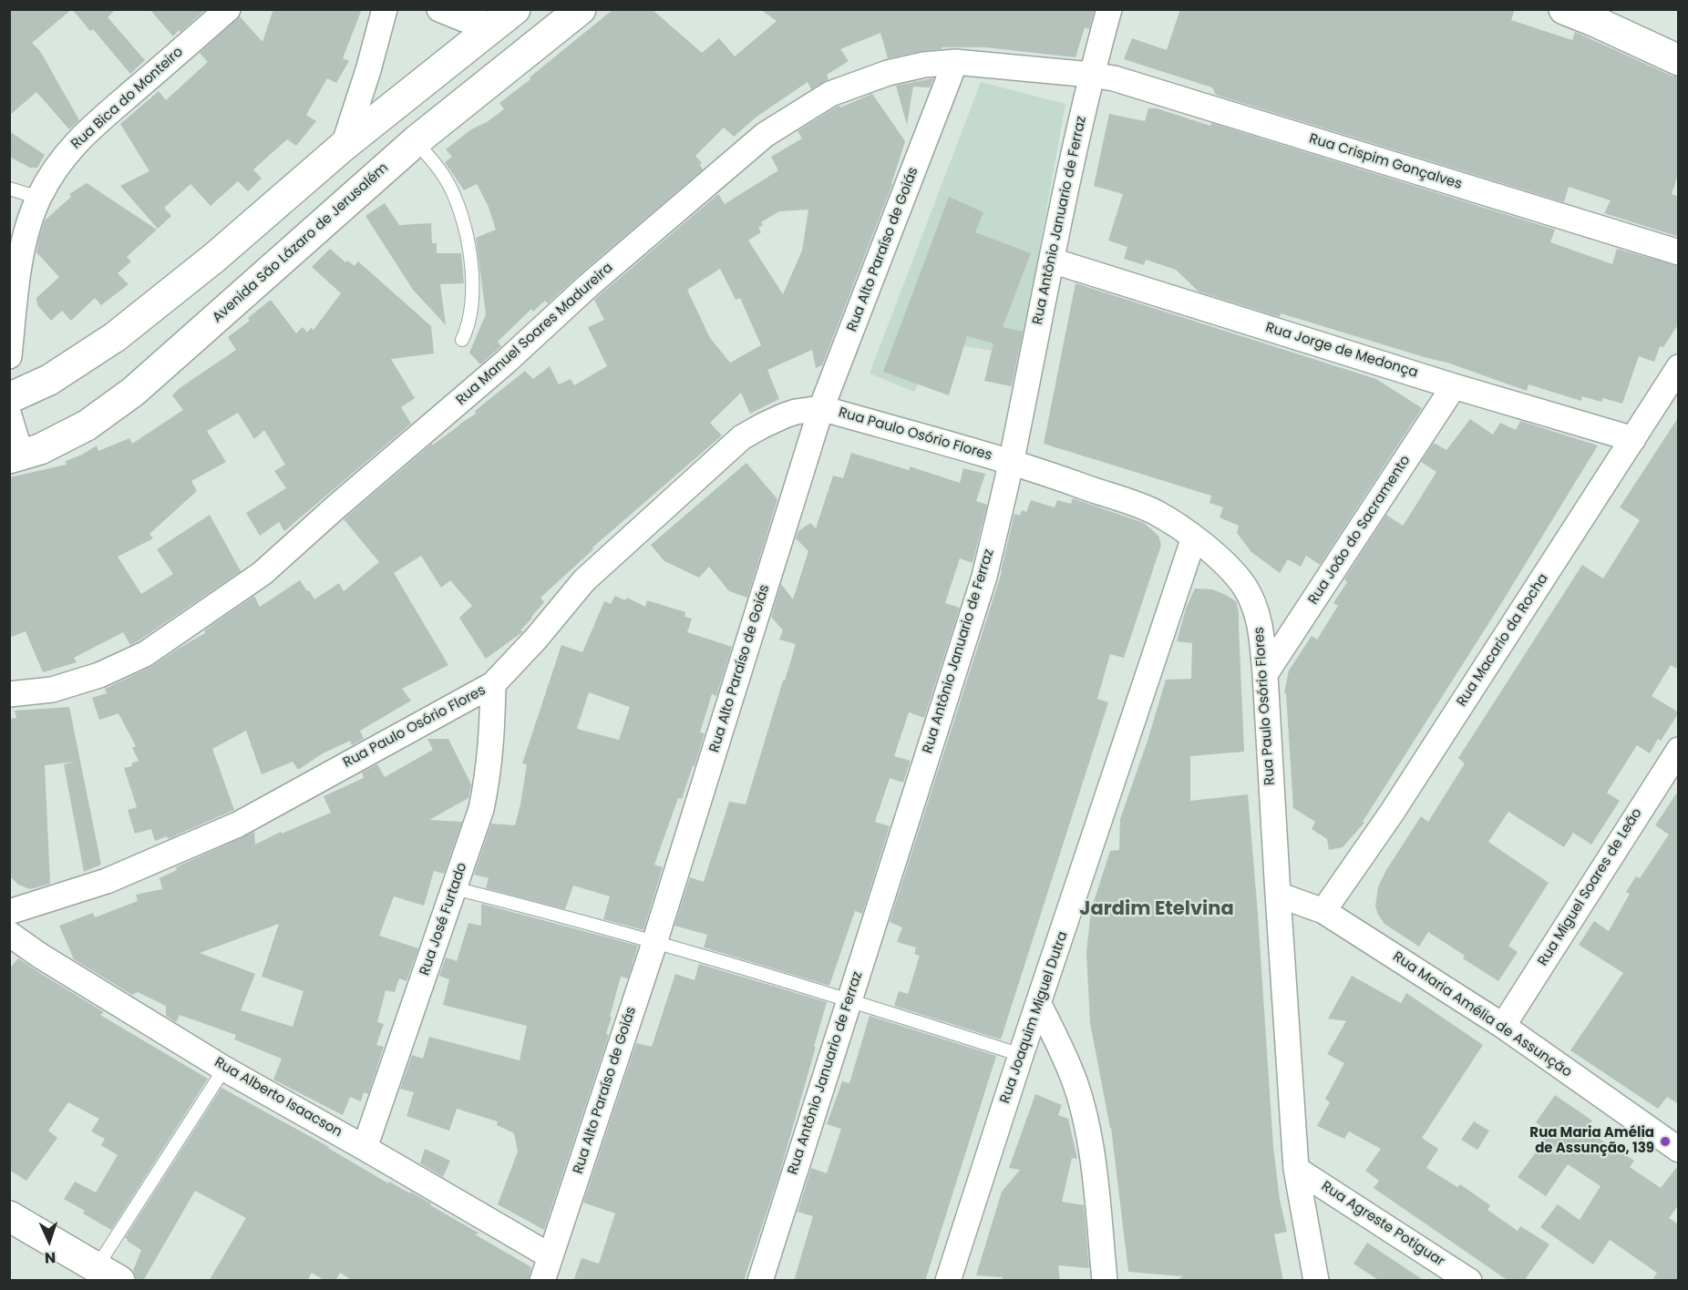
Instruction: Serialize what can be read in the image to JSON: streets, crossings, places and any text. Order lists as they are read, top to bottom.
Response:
{
  "streets": {
    "street": [
      "Rua Bica do Monteiro",
      "Rua Crispim Gonçalves",
      "Rua Antônio Januario de Ferraz",
      "Avenida São Lázaro de Jerusalém",
      "Rua Alto Paraíso de Goiás",
      "Rua Manuel Soares Madureira",
      "Rua Jorge de Medonça",
      "Rua Paulo Osório Flores",
      "Rua João do Sacramento",
      "Rua Macario da Rocha",
      "Rua Miguel Soares de Leão",
      "Rua José Furtado",
      "Rua Maria Amélia de Assunção",
      "Rua Joaquim Miguel Dutra",
      "Rua Alberto Isaacson",
      "Rua Agreste Potiguar"
    ]
  },
  "crossings": [
    ["Rua Crispim Gonçalves", "Rua Antônio Januario de Ferraz"],
    ["Rua Crispim Gonçalves", "Rua Manuel Soares Madureira"],
    ["Rua Antônio Januario de Ferraz", "Rua Manuel Soares Madureira"],
    ["Rua Antônio Januario de Ferraz", "Rua Jorge de Medonça"],
    ["Rua Antônio Januario de Ferraz", "Rua Paulo Osório Flores"],
    ["Rua Alto Paraíso de Goiás", "Rua Manuel Soares Madureira"],
    ["Rua Alto Paraíso de Goiás", "Rua Paulo Osório Flores"],
    ["Rua Alto Paraíso de Goiás", "Rua Alberto Isaacson"],
    ["Rua Jorge de Medonça", "Rua João do Sacramento"],
    ["Rua Jorge de Medonça", "Rua Macario da Rocha"],
    ["Rua Paulo Osório Flores", "Rua João do Sacramento"],
    ["Rua Paulo Osório Flores", "Rua José Furtado"],
    ["Rua Paulo Osório Flores", "Rua Maria Amélia de Assunção"],
    ["Rua Paulo Osório Flores", "Rua Joaquim Miguel Dutra"],
    ["Rua Paulo Osório Flores", "Rua Agreste Potiguar"],
    ["Rua Macario da Rocha", "Rua Maria Amélia de Assunção"],
    ["Rua Miguel Soares de Leão", "Rua Maria Amélia de Assunção"],
    ["Rua José Furtado", "Rua Alberto Isaacson"]
  ],
  "districts": ["Jardim Etelvina"],
  "places": ["Rua Maria Amélia de Assunção, 139"],
  "north": "bottom"
}
